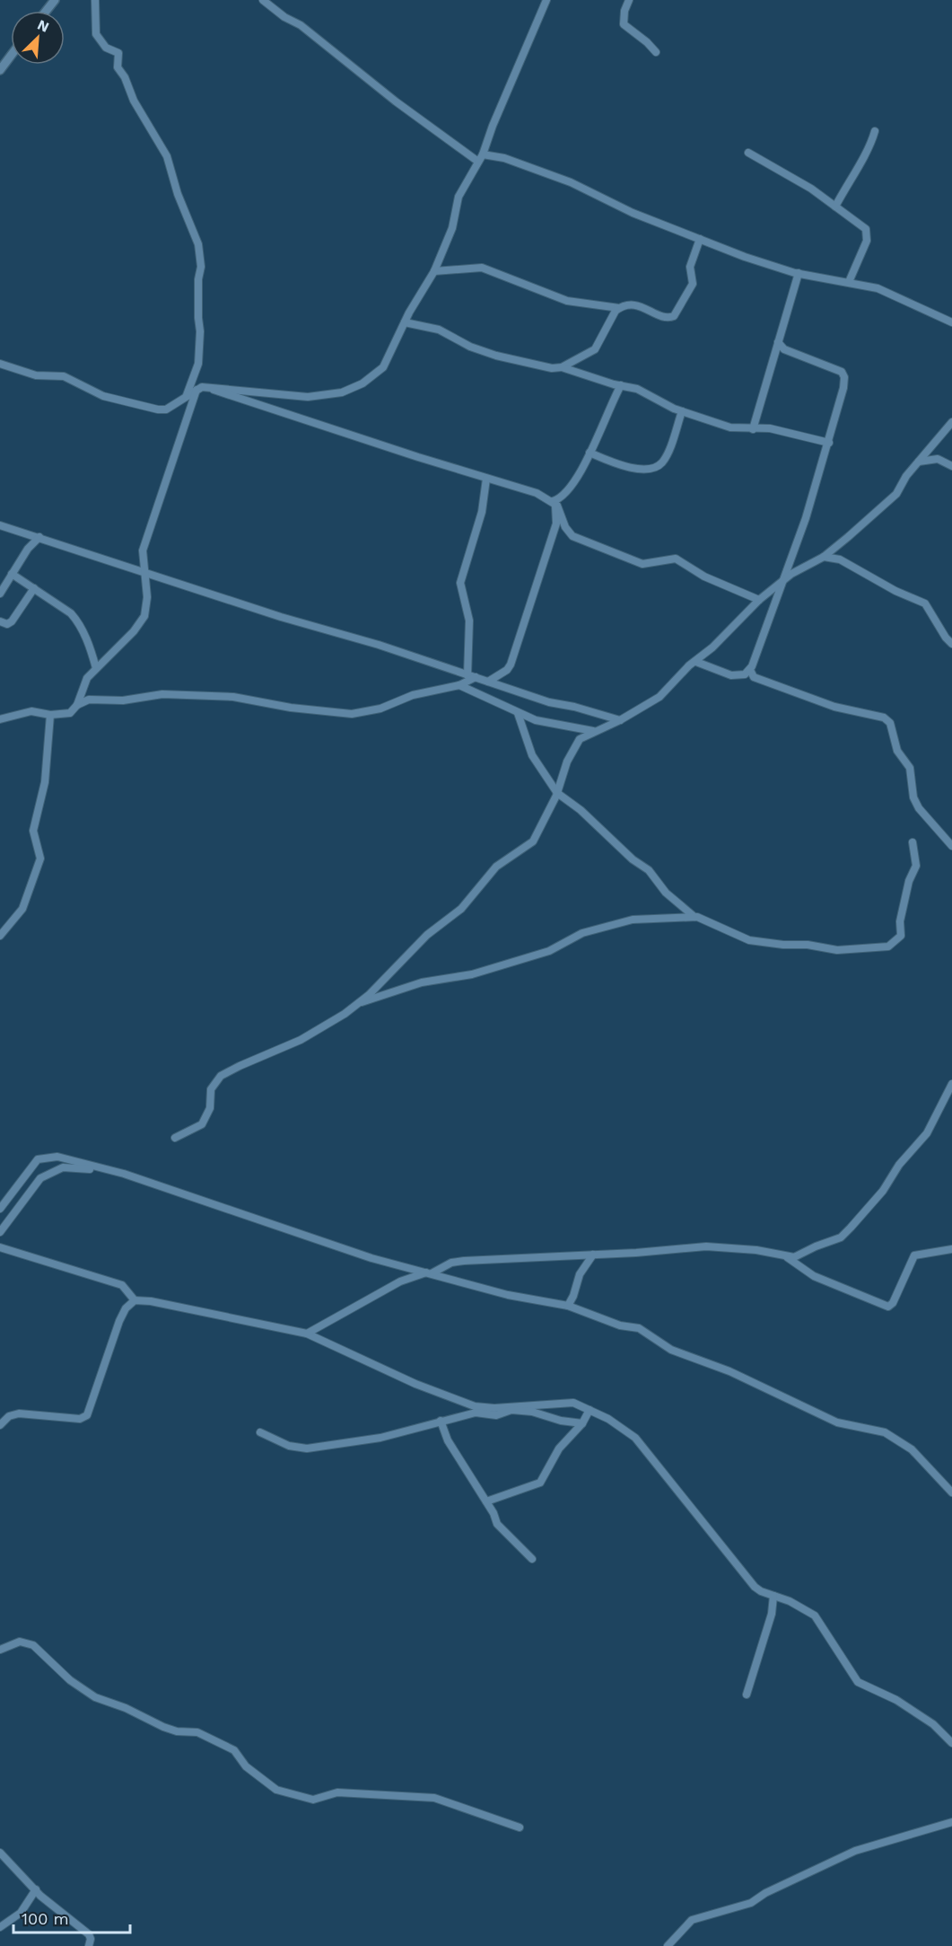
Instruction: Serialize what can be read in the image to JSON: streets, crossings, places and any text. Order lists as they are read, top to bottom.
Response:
{
  "scale_bar": "100 m",
  "north": "top right"
}
